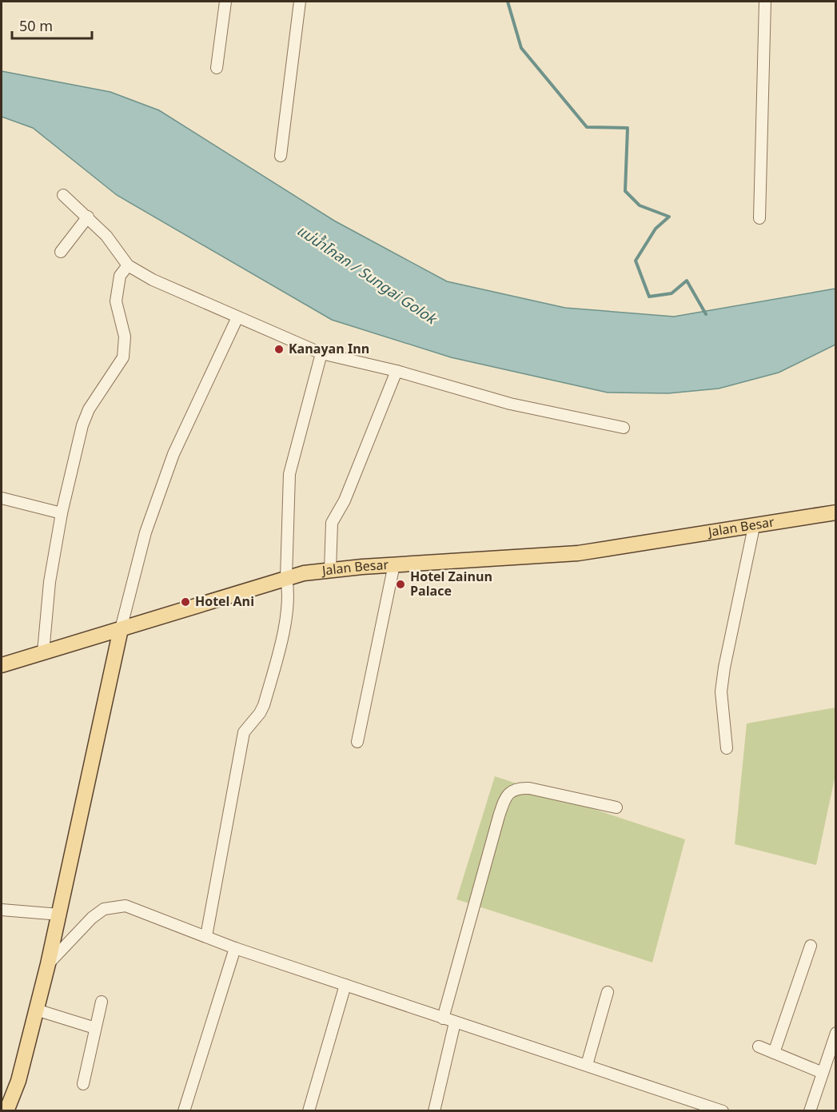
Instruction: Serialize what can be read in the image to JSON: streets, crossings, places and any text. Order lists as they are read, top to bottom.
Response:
{
  "streets": {
    "main road": ["Jalan Besar"]
  },
  "water": ["แม่น้ำโกลก / Sungai Golok"],
  "places": ["Kanayan Inn", "Hotel Zainun Palace", "Hotel Ani"],
  "scale_bar": "50 m"
}
